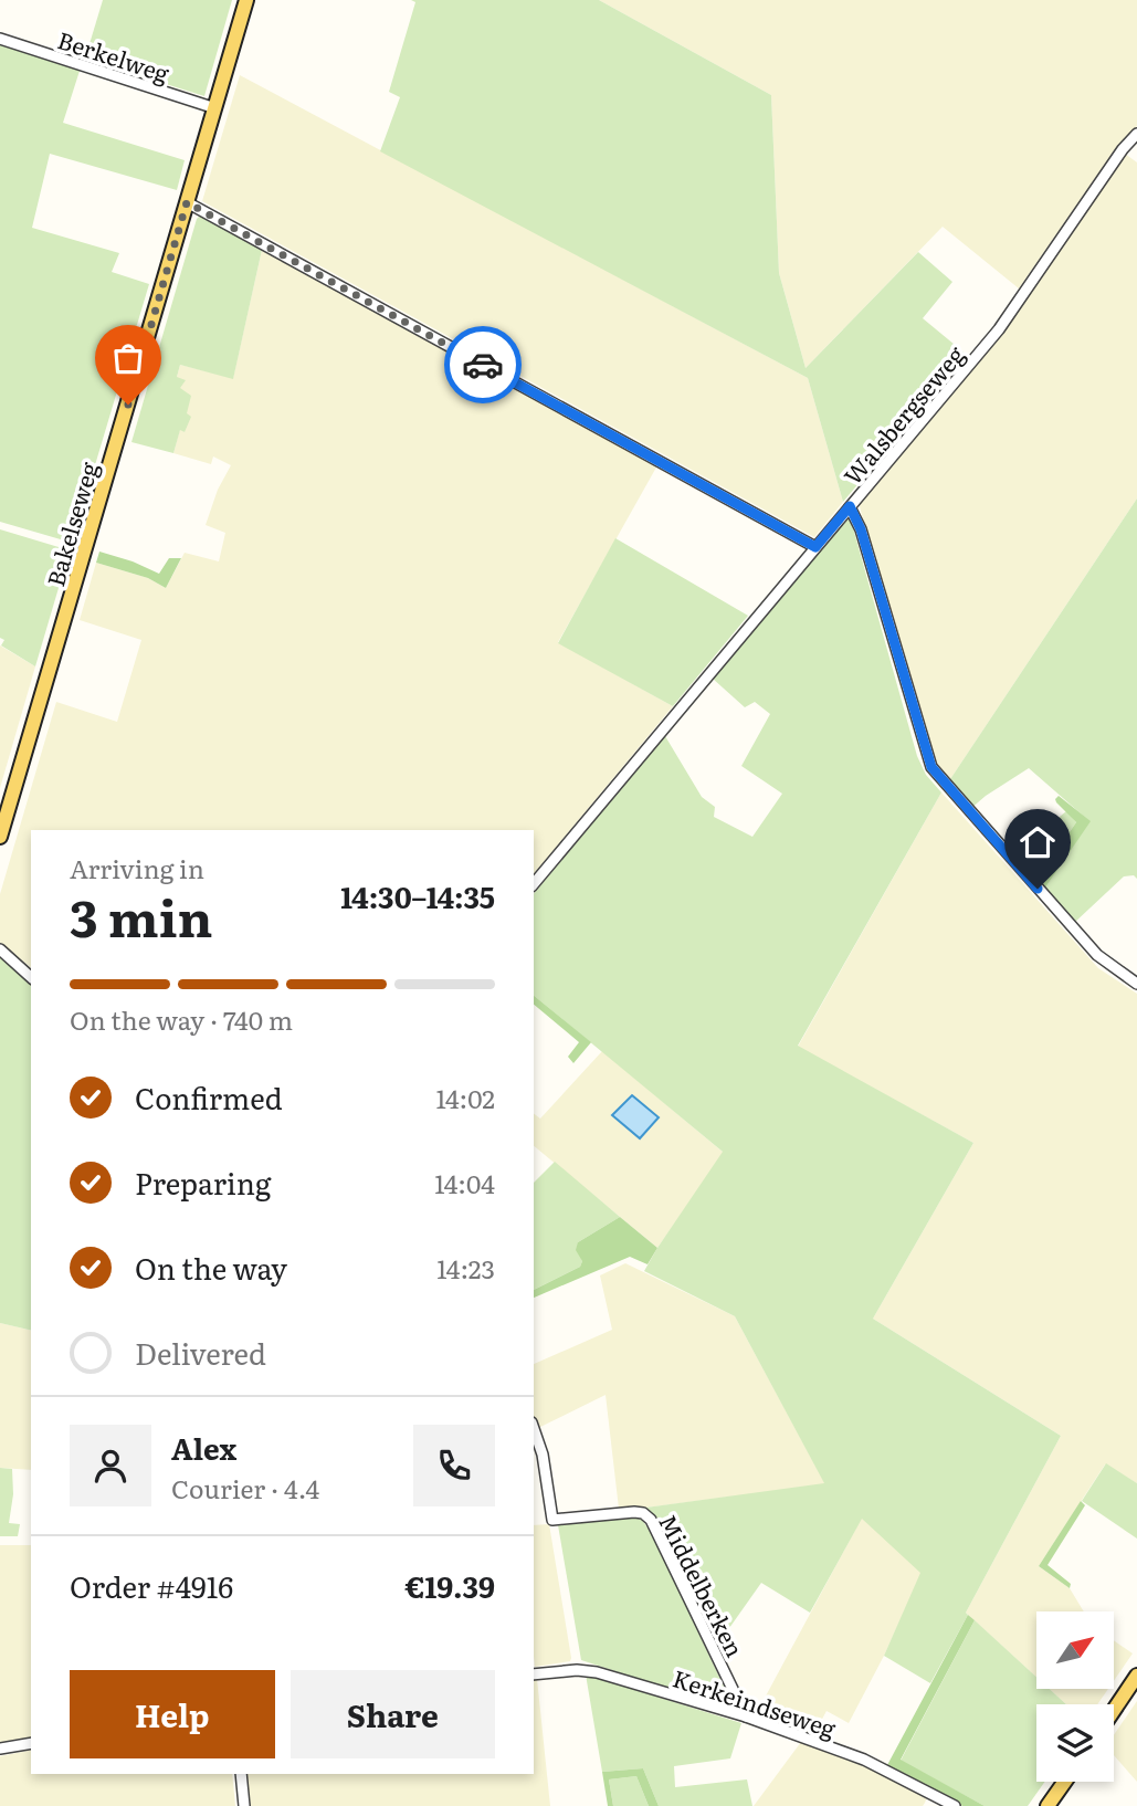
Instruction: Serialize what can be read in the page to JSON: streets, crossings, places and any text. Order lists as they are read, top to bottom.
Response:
{
  "streets": {
    "main road": ["Bakelseweg"],
    "street": [
      "Berkelweg",
      "Walsbergseweg",
      "Middelberken",
      "Kerkeindseweg"
    ]
  },
  "crossings": [
    ["Berkelweg", "Bakelseweg"],
    ["Middelberken", "Kerkeindseweg"]
  ],
  "north": "top right",
  "page": {
    "heading": ["3 min", "Arriving in", "14:30–14:35"],
    "panel": [
      "Alex",
      "Courier · 4.4",
      "Order #4916",
      "€19.39"
    ],
    "bar": "On the way · 740 m",
    "list": [
      ["Confirmed", "14:02"],
      ["Preparing", "14:04"],
      ["On the way", "14:23"],
      "Delivered"
    ],
    "buttons": ["Help", "Share"]
  }
}
